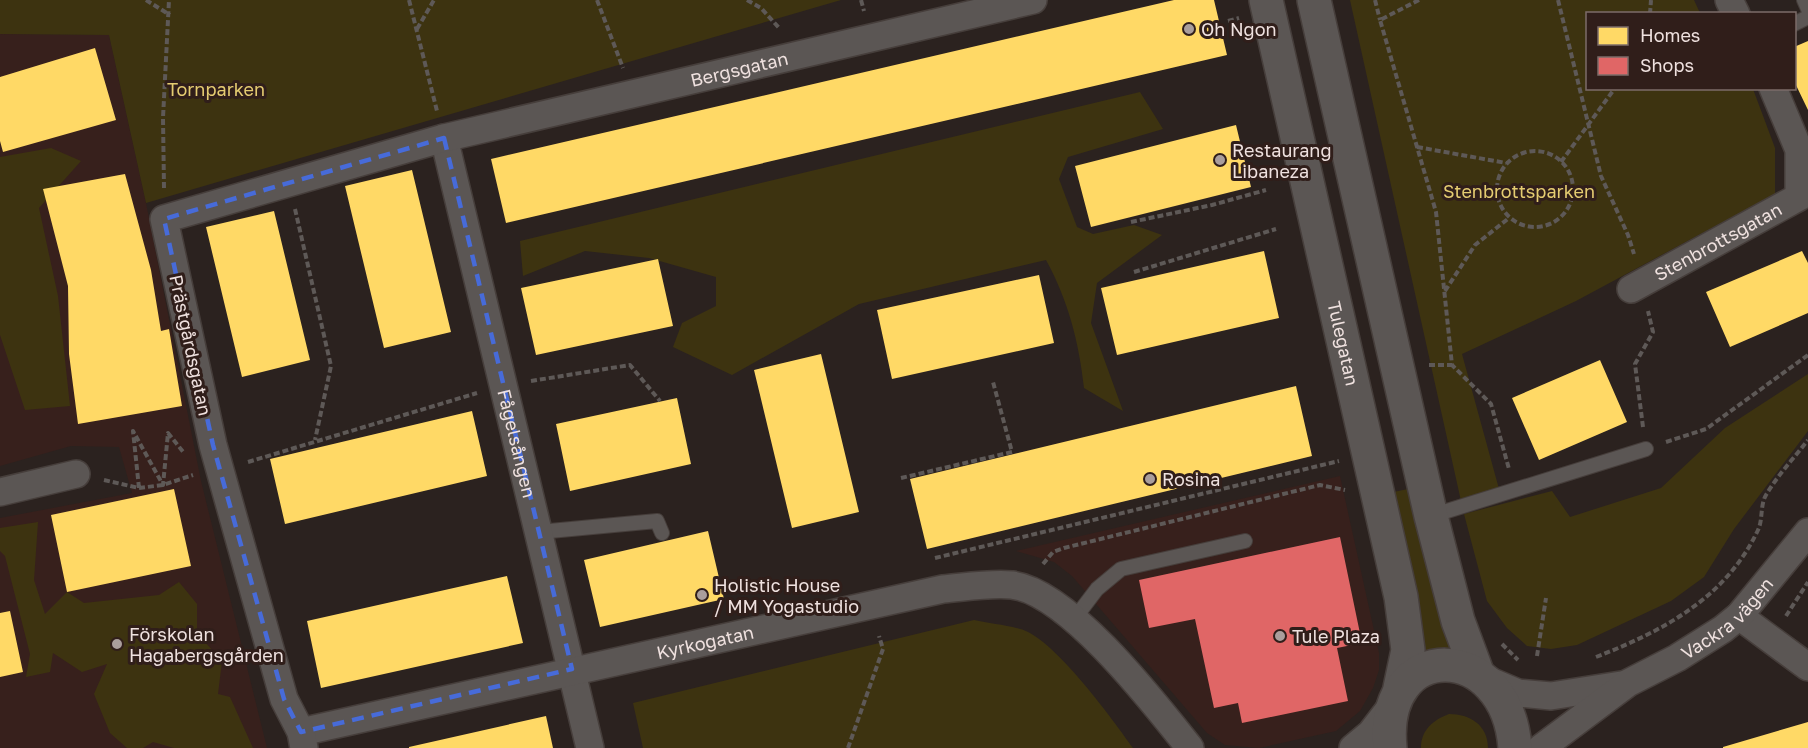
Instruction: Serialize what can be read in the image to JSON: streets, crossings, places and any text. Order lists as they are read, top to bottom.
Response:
{
  "streets": {
    "street": [
      "Bergsgatan",
      "Stenbrottsgatan",
      "Tulegatan",
      "Prästgårdsgatan",
      "Fågelsången",
      "Vackra vägen",
      "Kyrkogatan"
    ]
  },
  "crossings": [
    ["Bergsgatan", "Fågelsången"],
    ["Prästgårdsgatan", "Kyrkogatan"],
    ["Fågelsången", "Kyrkogatan"]
  ],
  "parks": ["Tornparken", "Stenbrottsparken"],
  "places": [
    "Oh Ngon",
    "Restaurang Libaneza",
    "Rosina",
    "Holistic House / MM Yogastudio",
    "Tule Plaza",
    "Förskolan Hagabergsgården"
  ],
  "legend": ["Homes", "Shops"]
}
